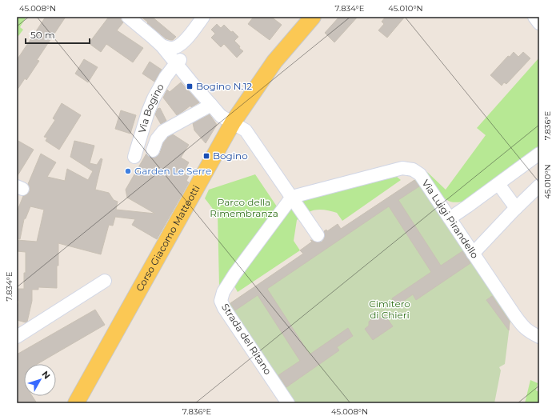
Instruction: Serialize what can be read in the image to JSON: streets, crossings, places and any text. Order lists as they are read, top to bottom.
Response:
{
  "streets": {
    "main road": ["Corso Giacomo Matteotti"],
    "street": ["Via Bogino", "Via Luigi Pirandello", "Strada del Ritano"]
  },
  "crossings": [
    ["Via Luigi Pirandello", "Strada del Ritano"]
  ],
  "parks": ["Parco della Rimembranza", "Cimitero di Chieri"],
  "places": {
    "transit": ["Bogino N.12", "Bogino"],
    "other": ["Garden Le Serre"]
  },
  "scale_bar": "50 m",
  "north": "top right",
  "coordinates": [
    "45.008°N",
    "7.834°E",
    "45.010°N",
    "7.836°E"
  ]
}
